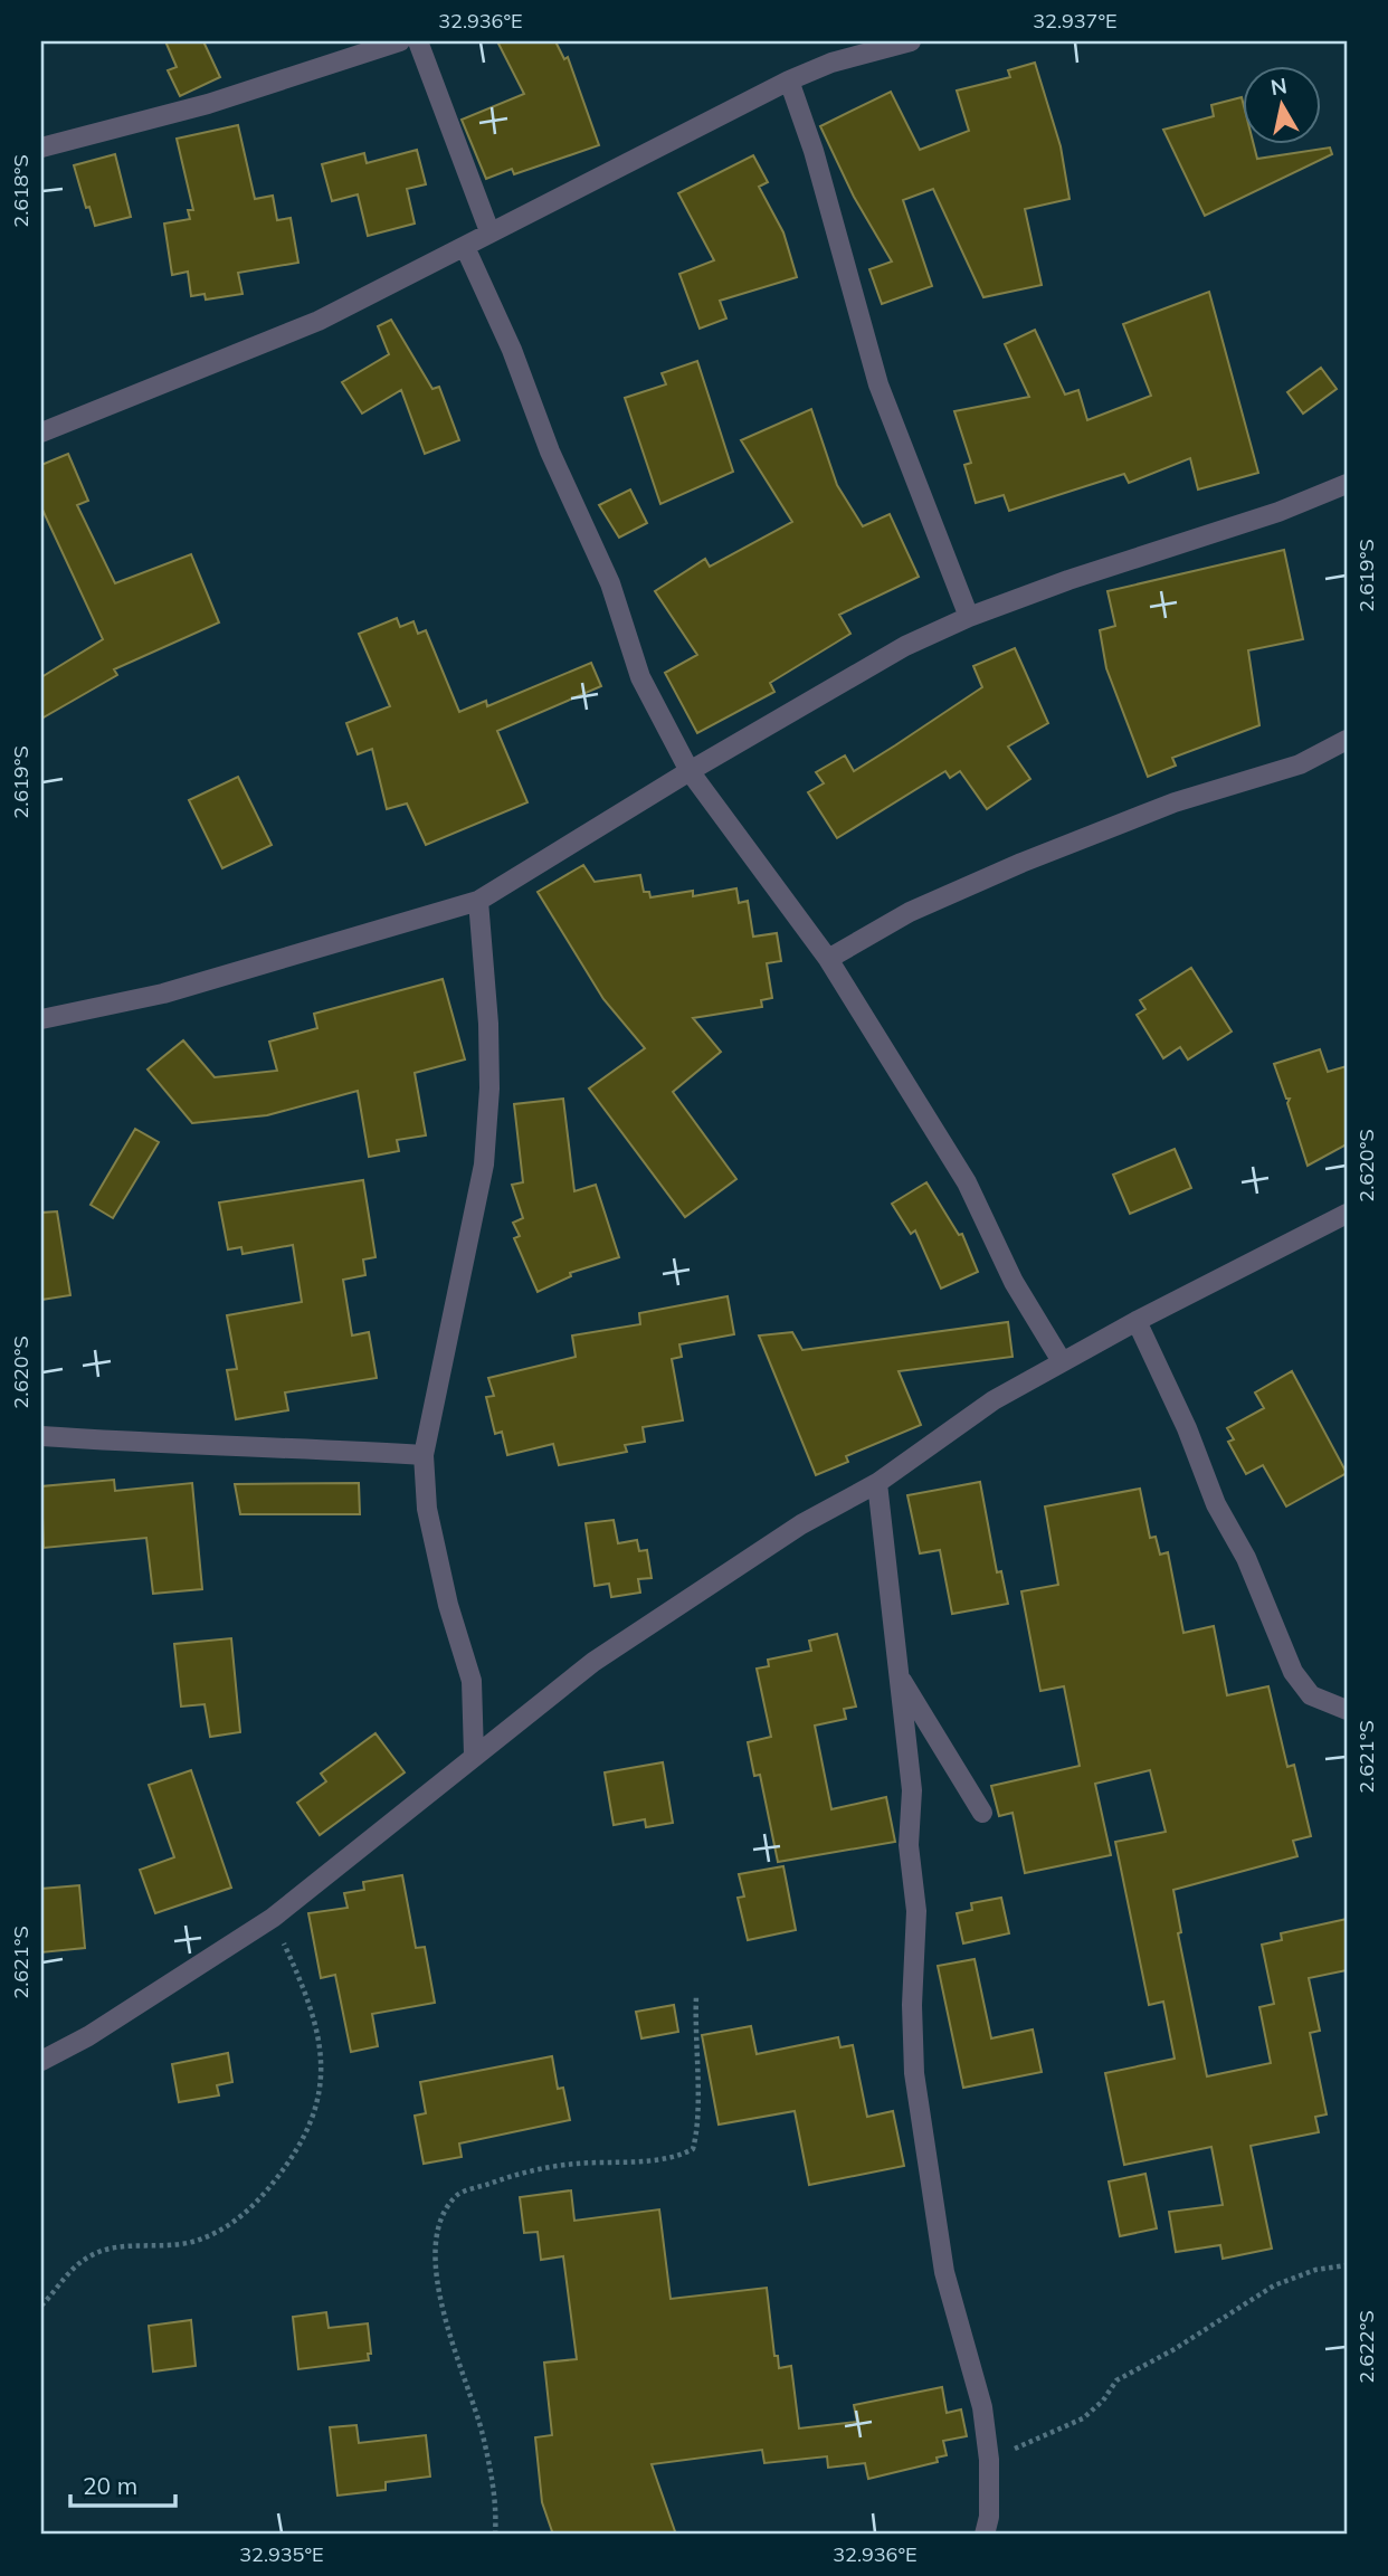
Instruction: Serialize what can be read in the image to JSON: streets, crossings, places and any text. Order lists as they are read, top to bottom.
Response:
{
  "scale_bar": "20 m",
  "north": "top",
  "coordinates": [
    "32.936°E",
    "32.937°E",
    "2.618°S",
    "2.619°S",
    "2.620°S",
    "2.621°S",
    "2.622°S",
    "32.935°E"
  ]
}
